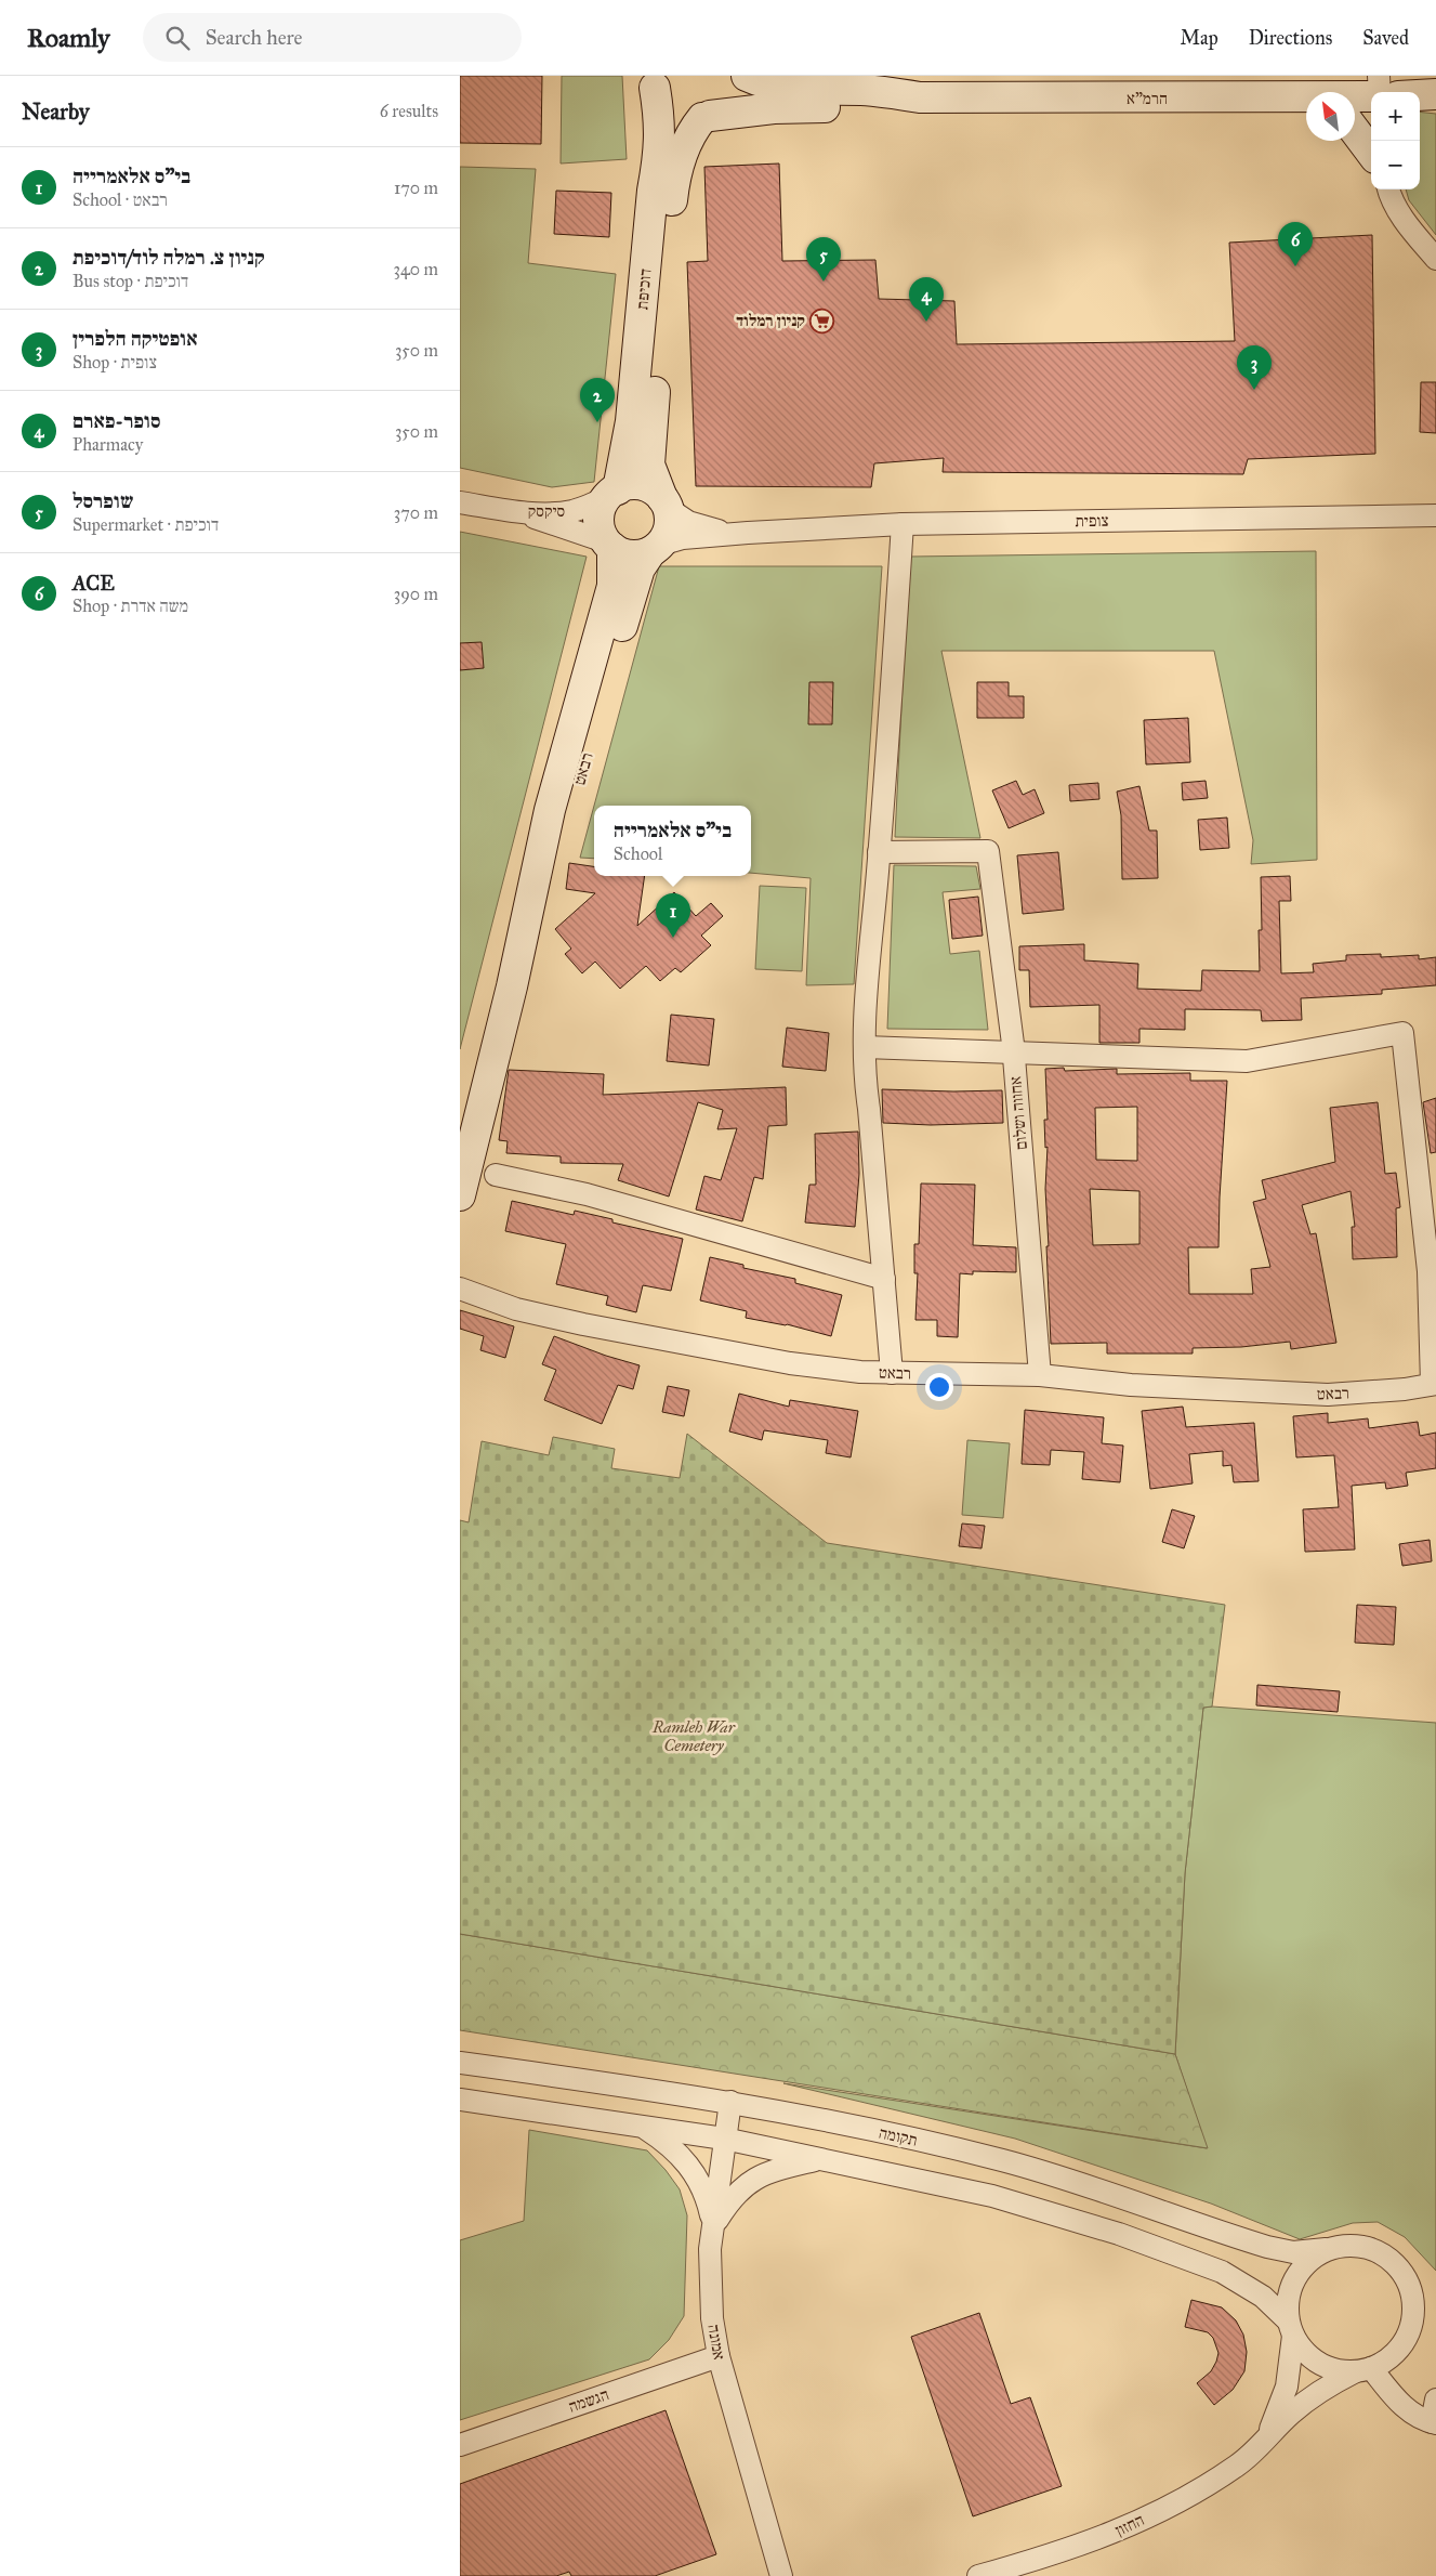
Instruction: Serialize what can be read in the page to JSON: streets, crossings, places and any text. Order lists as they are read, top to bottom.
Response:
{
  "streets": {
    "street": [
      "הרמ\"א",
      "דוכיפת",
      "סיקסק",
      "צופית",
      "רבאט",
      "אחווה ושלום",
      "תקומה",
      "אמונה",
      "הגשמה",
      "החזון"
    ]
  },
  "crossings": [
    ["הרמ\"א", "דוכיפת"],
    ["דוכיפת", "סיקסק"],
    ["דוכיפת", "צופית"],
    ["דוכיפת", "רבאט"],
    ["סיקסק", "צופית"],
    ["סיקסק", "רבאט"],
    ["צופית", "רבאט"],
    ["רבאט", "אחווה ושלום"],
    ["תקומה", "אמונה"],
    ["תקומה", "החזון"],
    ["אמונה", "הגשמה"]
  ],
  "parks": ["Ramleh War Cemetery"],
  "places": {
    "supermarket": ["קניון רמלוד"]
  },
  "north": "top left",
  "page": {
    "header": "Roamly",
    "search": "Search here",
    "nav": ["Map", "Directions", "Saved"],
    "heading": ["Nearby", "6 results"],
    "map_buttons": ["+", "−"],
    "list": [
      {
        "mark": "1",
        "name": "בי\"ס אלאמרייה",
        "note": "School · רבאט",
        "value": "170 m"
      },
      {
        "mark": "2",
        "name": "קניון צ. רמלה לוד/דוכיפת",
        "note": "Bus stop · דוכיפת",
        "value": "340 m"
      },
      {
        "mark": "3",
        "name": "אופטיקה הלפרין",
        "note": "Shop · צופית",
        "value": "350 m"
      },
      {
        "mark": "4",
        "name": "סופר-פארם",
        "note": "Pharmacy",
        "value": "350 m"
      },
      {
        "mark": "5",
        "name": "שופרסל",
        "note": "Supermarket · דוכיפת",
        "value": "370 m"
      },
      {
        "mark": "6",
        "name": "ACE",
        "note": "Shop · משה אדרת",
        "value": "390 m"
      }
    ],
    "pins": [
      "6",
      "5",
      "4",
      "3",
      "2",
      "1"
    ],
    "popup": ["בי\"ס אלאמרייה", "School"]
  }
}
